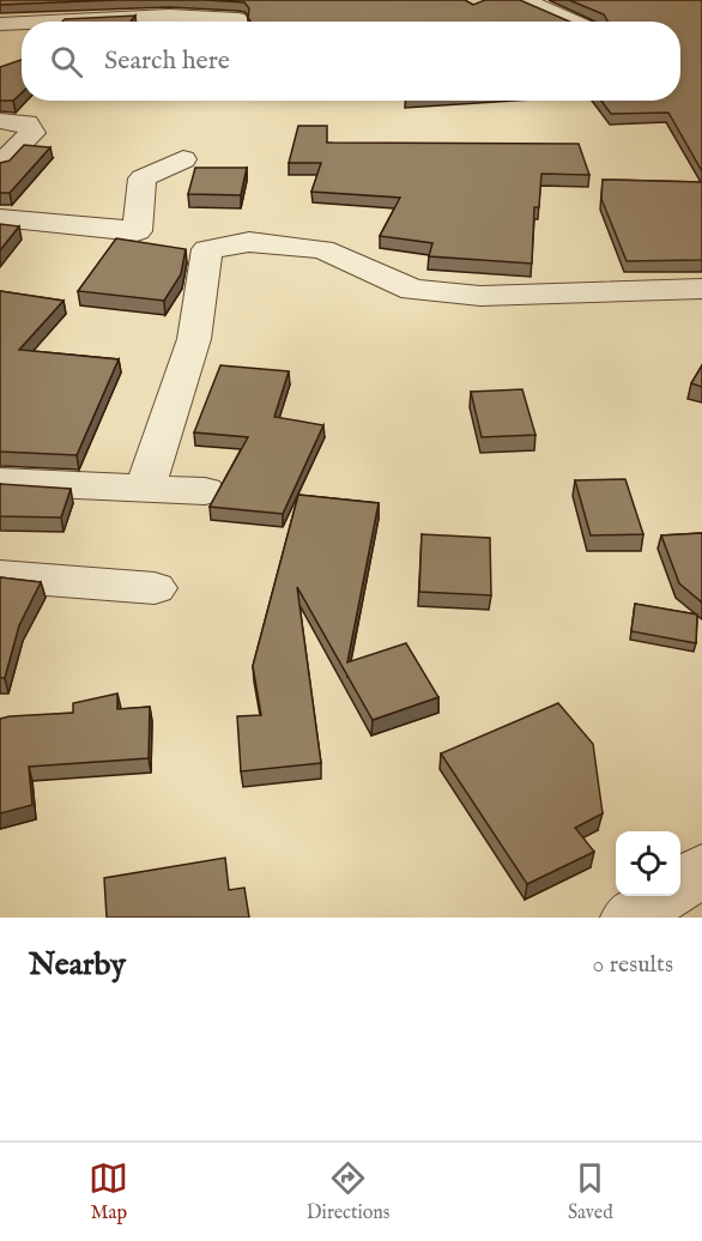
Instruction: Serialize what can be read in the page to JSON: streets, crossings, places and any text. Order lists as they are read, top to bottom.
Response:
{
  "page": {
    "search": "Search here",
    "heading": ["Nearby", "0 results"],
    "nav": ["Map", "Directions", "Saved"]
  }
}
